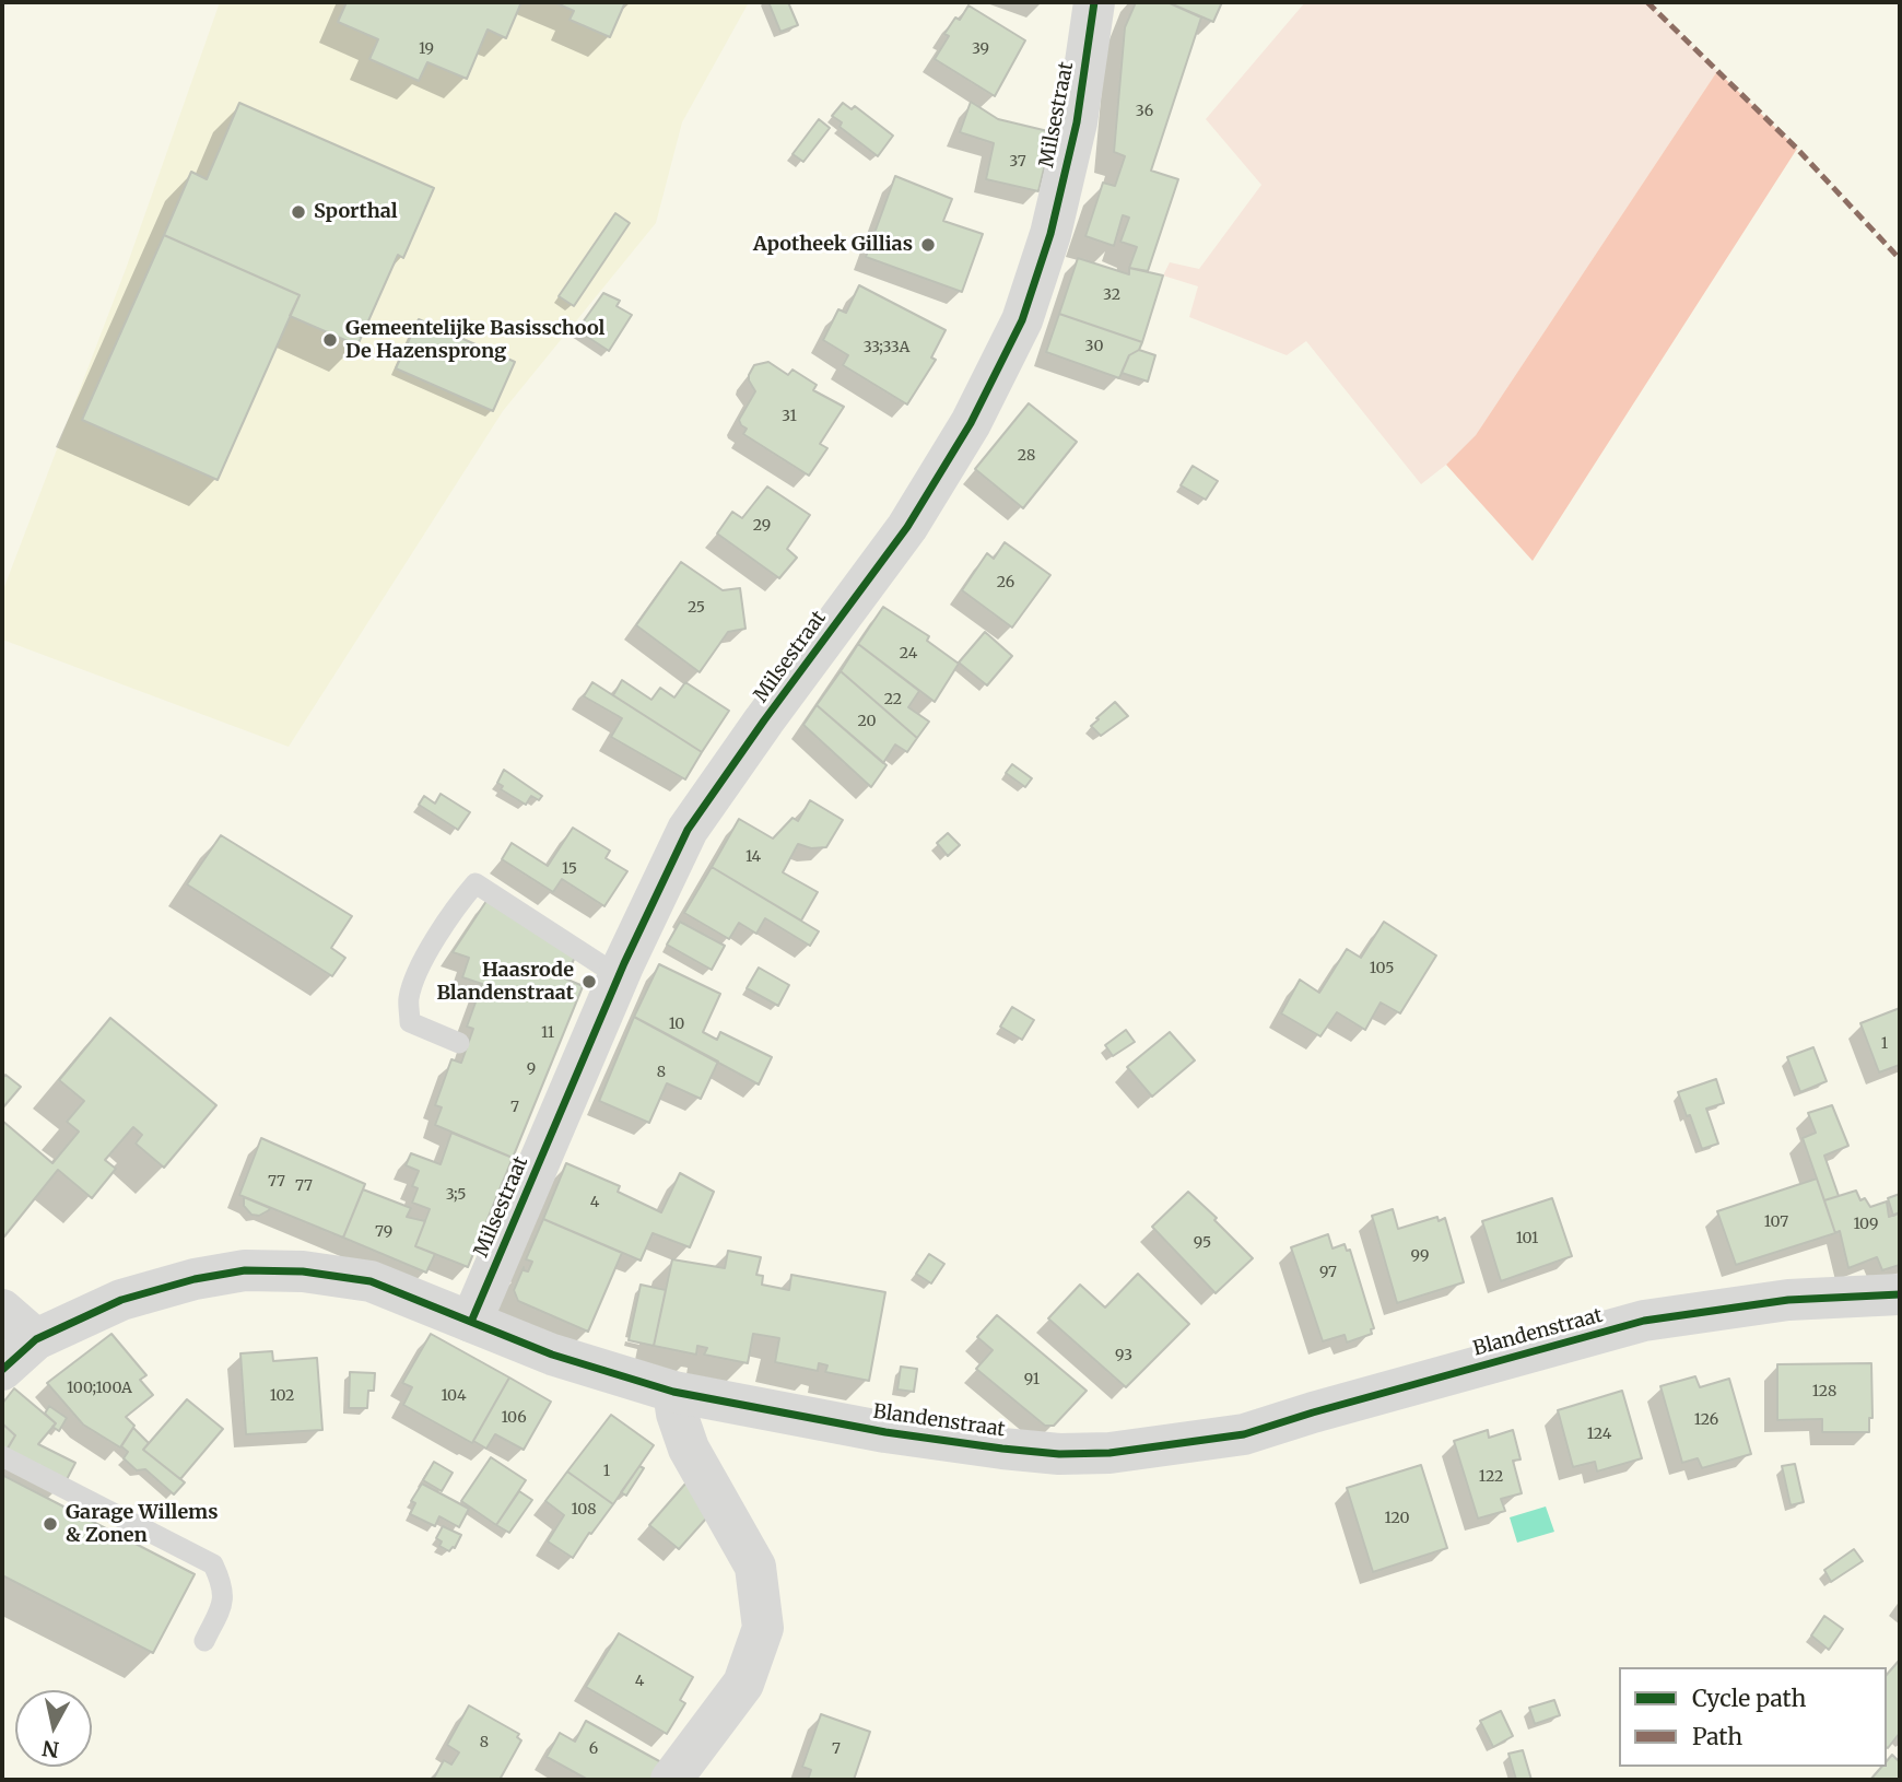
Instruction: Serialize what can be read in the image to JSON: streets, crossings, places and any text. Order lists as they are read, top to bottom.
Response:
{
  "streets": {
    "street": ["Milsestraat", "Blandenstraat"]
  },
  "crossings": [
    ["Milsestraat", "Blandenstraat"]
  ],
  "places": [
    "Sporthal",
    "Apotheek Gillias",
    "Gemeentelijke Basisschool De Hazensprong",
    "Haasrode Blandenstraat",
    "Garage Willems & Zonen"
  ],
  "house_numbers": [
    "19",
    "39",
    "36",
    "37",
    "32",
    "30",
    "33;33A",
    "31",
    "28",
    "29",
    "26",
    "25",
    "24",
    "22",
    "20",
    "14",
    "15",
    "105",
    "10",
    "11",
    "1",
    "9",
    "8",
    "7",
    "77",
    "77",
    "3;5",
    "4",
    "107",
    "109",
    "79",
    "101",
    "95",
    "99",
    "97",
    "93",
    "91",
    "100;100A",
    "128",
    "102",
    "104",
    "106",
    "126",
    "124",
    "1",
    "122",
    "108",
    "120",
    "4",
    "8",
    "6",
    "7"
  ],
  "legend": ["Cycle path", "Path"],
  "north": "bottom"
}
